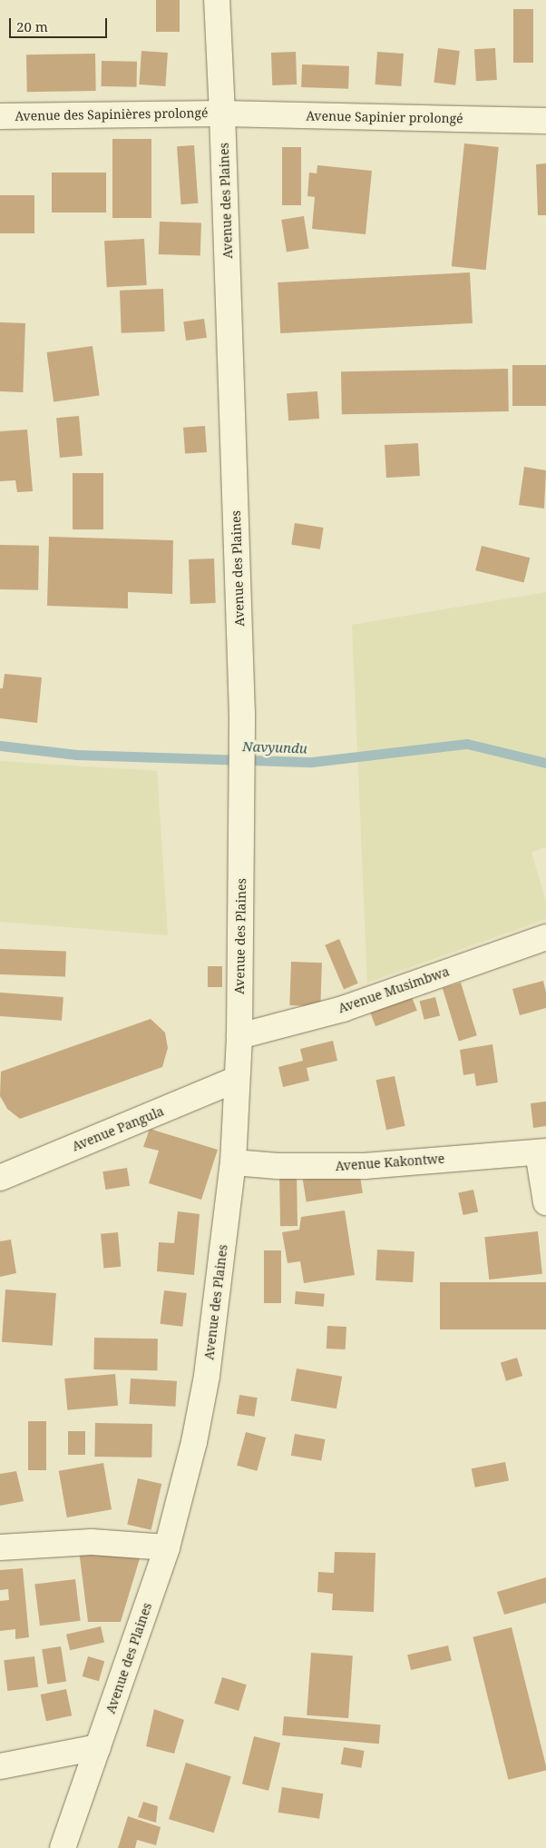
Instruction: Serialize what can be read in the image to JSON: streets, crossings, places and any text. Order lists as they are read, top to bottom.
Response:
{
  "streets": {
    "street": [
      "Avenue des Sapinières prolongé",
      "Avenue Sapinier prolongé",
      "Avenue des Plaines",
      "Avenue Musimbwa",
      "Avenue Pangula",
      "Avenue Kakontwe"
    ]
  },
  "crossings": [
    ["Avenue des Sapinières prolongé", "Avenue Sapinier prolongé"],
    ["Avenue des Sapinières prolongé", "Avenue des Plaines"],
    ["Avenue Sapinier prolongé", "Avenue des Plaines"],
    ["Avenue des Plaines", "Avenue Musimbwa"],
    ["Avenue des Plaines", "Avenue Pangula"],
    ["Avenue des Plaines", "Avenue Kakontwe"]
  ],
  "water": ["Navyundu"],
  "scale_bar": "20 m"
}
